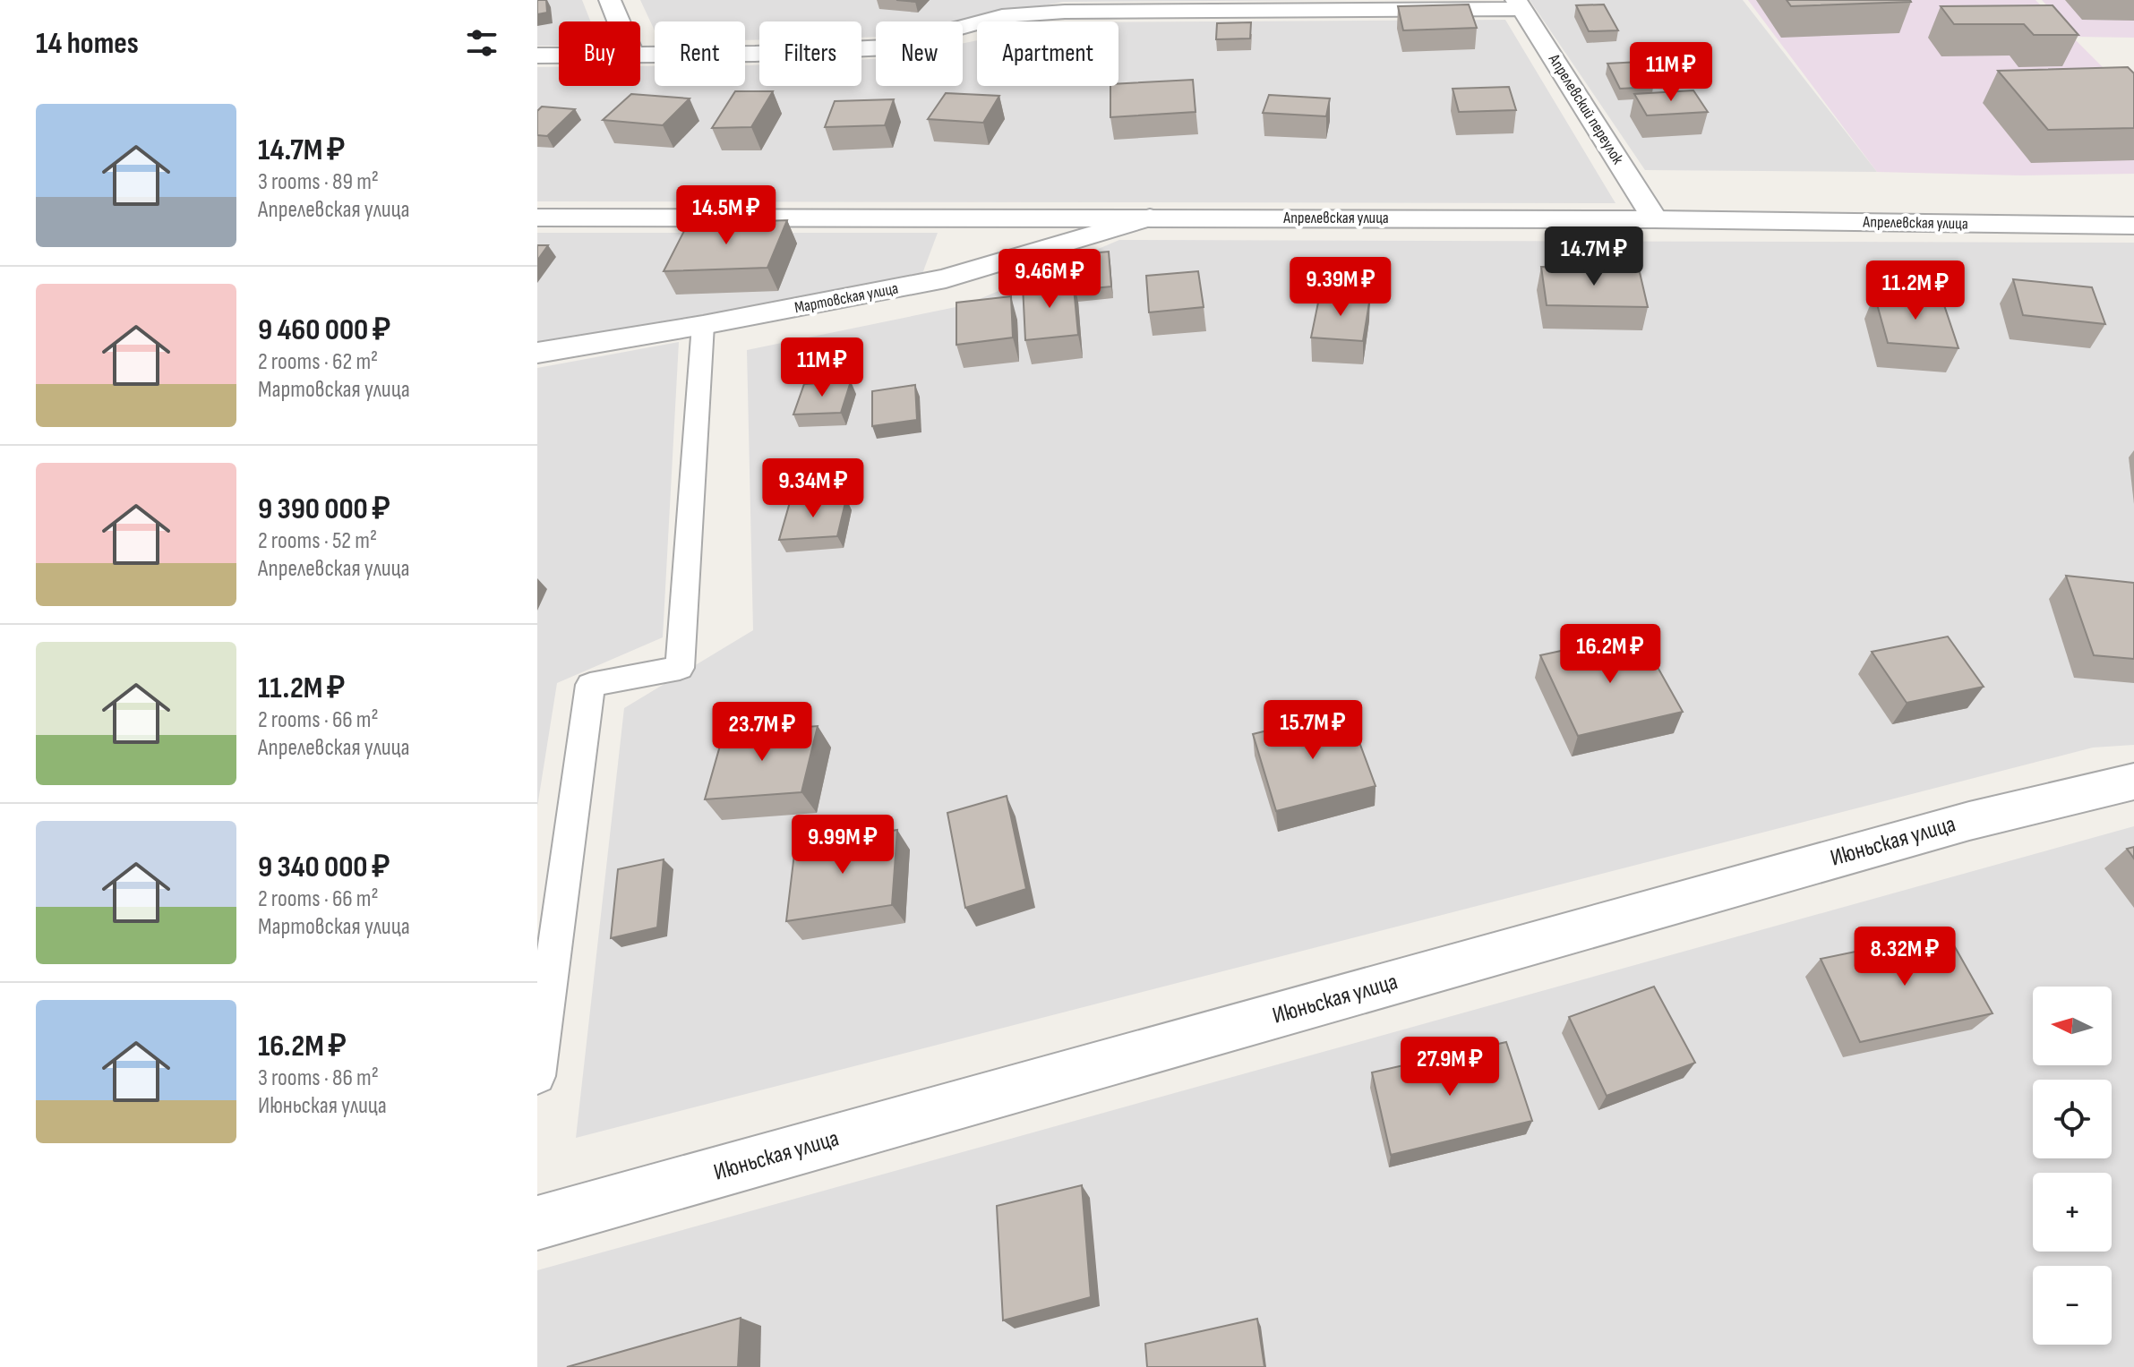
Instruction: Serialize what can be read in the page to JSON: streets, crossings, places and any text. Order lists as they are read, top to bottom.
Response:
{
  "streets": {
    "street": [
      "Апрелевский переулок",
      "Апрелевская улица",
      "Мартовская улица",
      "Июньская улица"
    ]
  },
  "crossings": [
    ["Апрелевский переулок", "Апрелевская улица"],
    ["Апрелевская улица", "Мартовская улица"]
  ],
  "north": "left",
  "page": {
    "heading": "14 homes",
    "chip": [
      "Buy",
      "Rent",
      "Filters",
      "New",
      "Apartment"
    ],
    "price": [
      "11M ₽",
      "14.5M ₽",
      "14.7M ₽",
      "9.46M ₽",
      "9.39M ₽",
      "11.2M ₽",
      "11M ₽",
      "9.34M ₽",
      "16.2M ₽",
      "15.7M ₽",
      "23.7M ₽",
      "9.99M ₽",
      "8.32M ₽",
      "27.9M ₽"
    ],
    "list": [
      {
        "name": "14.7M ₽",
        "note": "3 rooms · 89 m² · Апрелевская улица"
      },
      {
        "name": "9 460 000 ₽",
        "note": "2 rooms · 62 m² · Мартовская улица"
      },
      {
        "name": "9 390 000 ₽",
        "note": "2 rooms · 52 m² · Апрелевская улица"
      },
      {
        "name": "11.2M ₽",
        "note": "2 rooms · 66 m² · Апрелевская улица"
      },
      {
        "name": "9 340 000 ₽",
        "note": "2 rooms · 66 m² · Мартовская улица"
      },
      {
        "name": "16.2M ₽",
        "note": "3 rooms · 86 m² · Июньская улица"
      }
    ],
    "map_buttons": ["+", "−"]
  }
}
